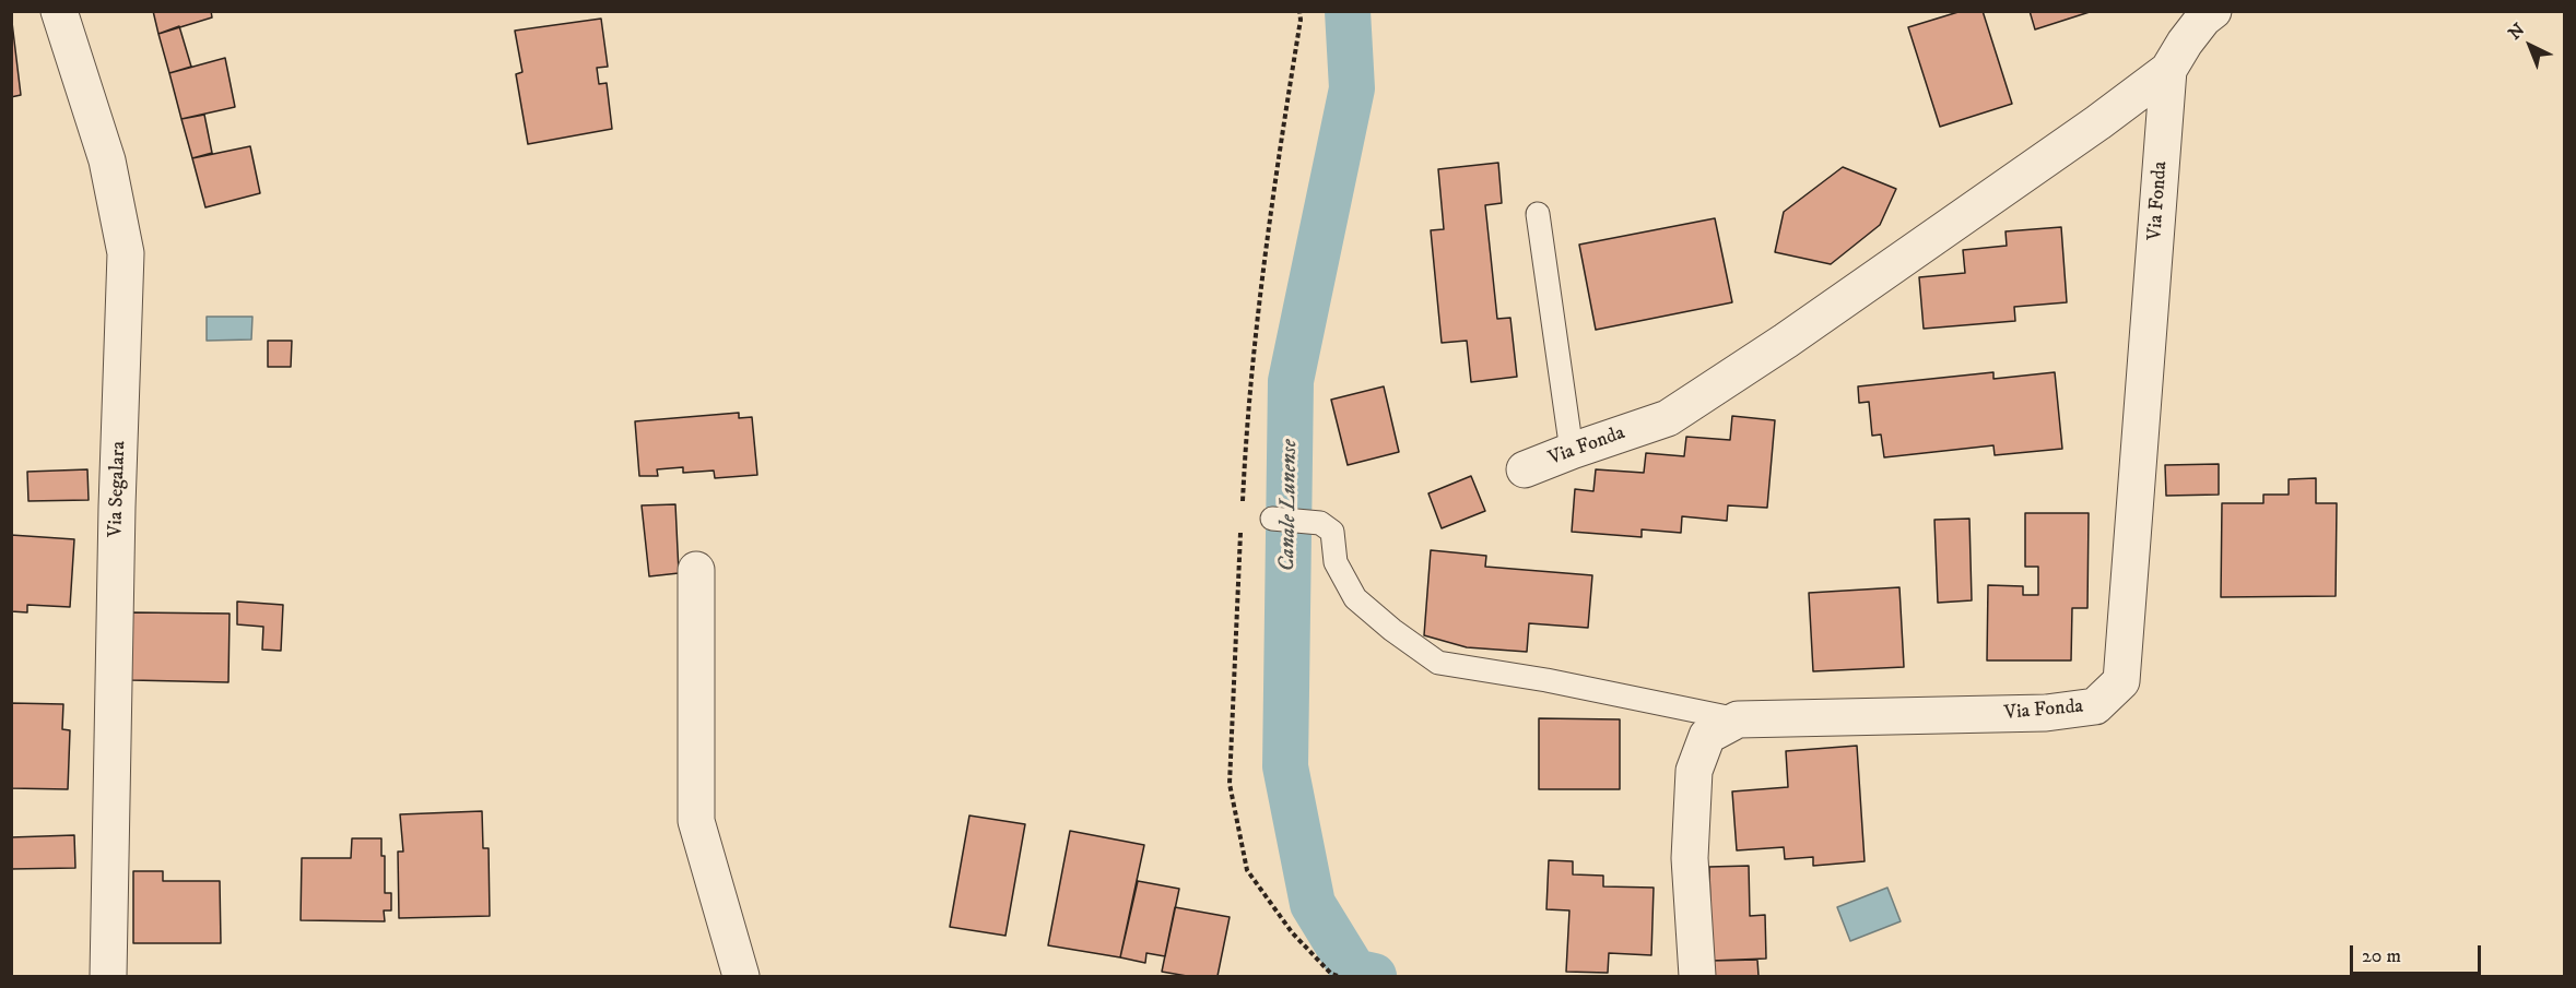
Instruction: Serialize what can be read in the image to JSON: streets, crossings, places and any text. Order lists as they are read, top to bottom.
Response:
{
  "streets": {
    "street": ["Via Fonda", "Via Segalara"]
  },
  "water": ["Canale Lunense"],
  "scale_bar": "20 m",
  "north": "top left"
}
